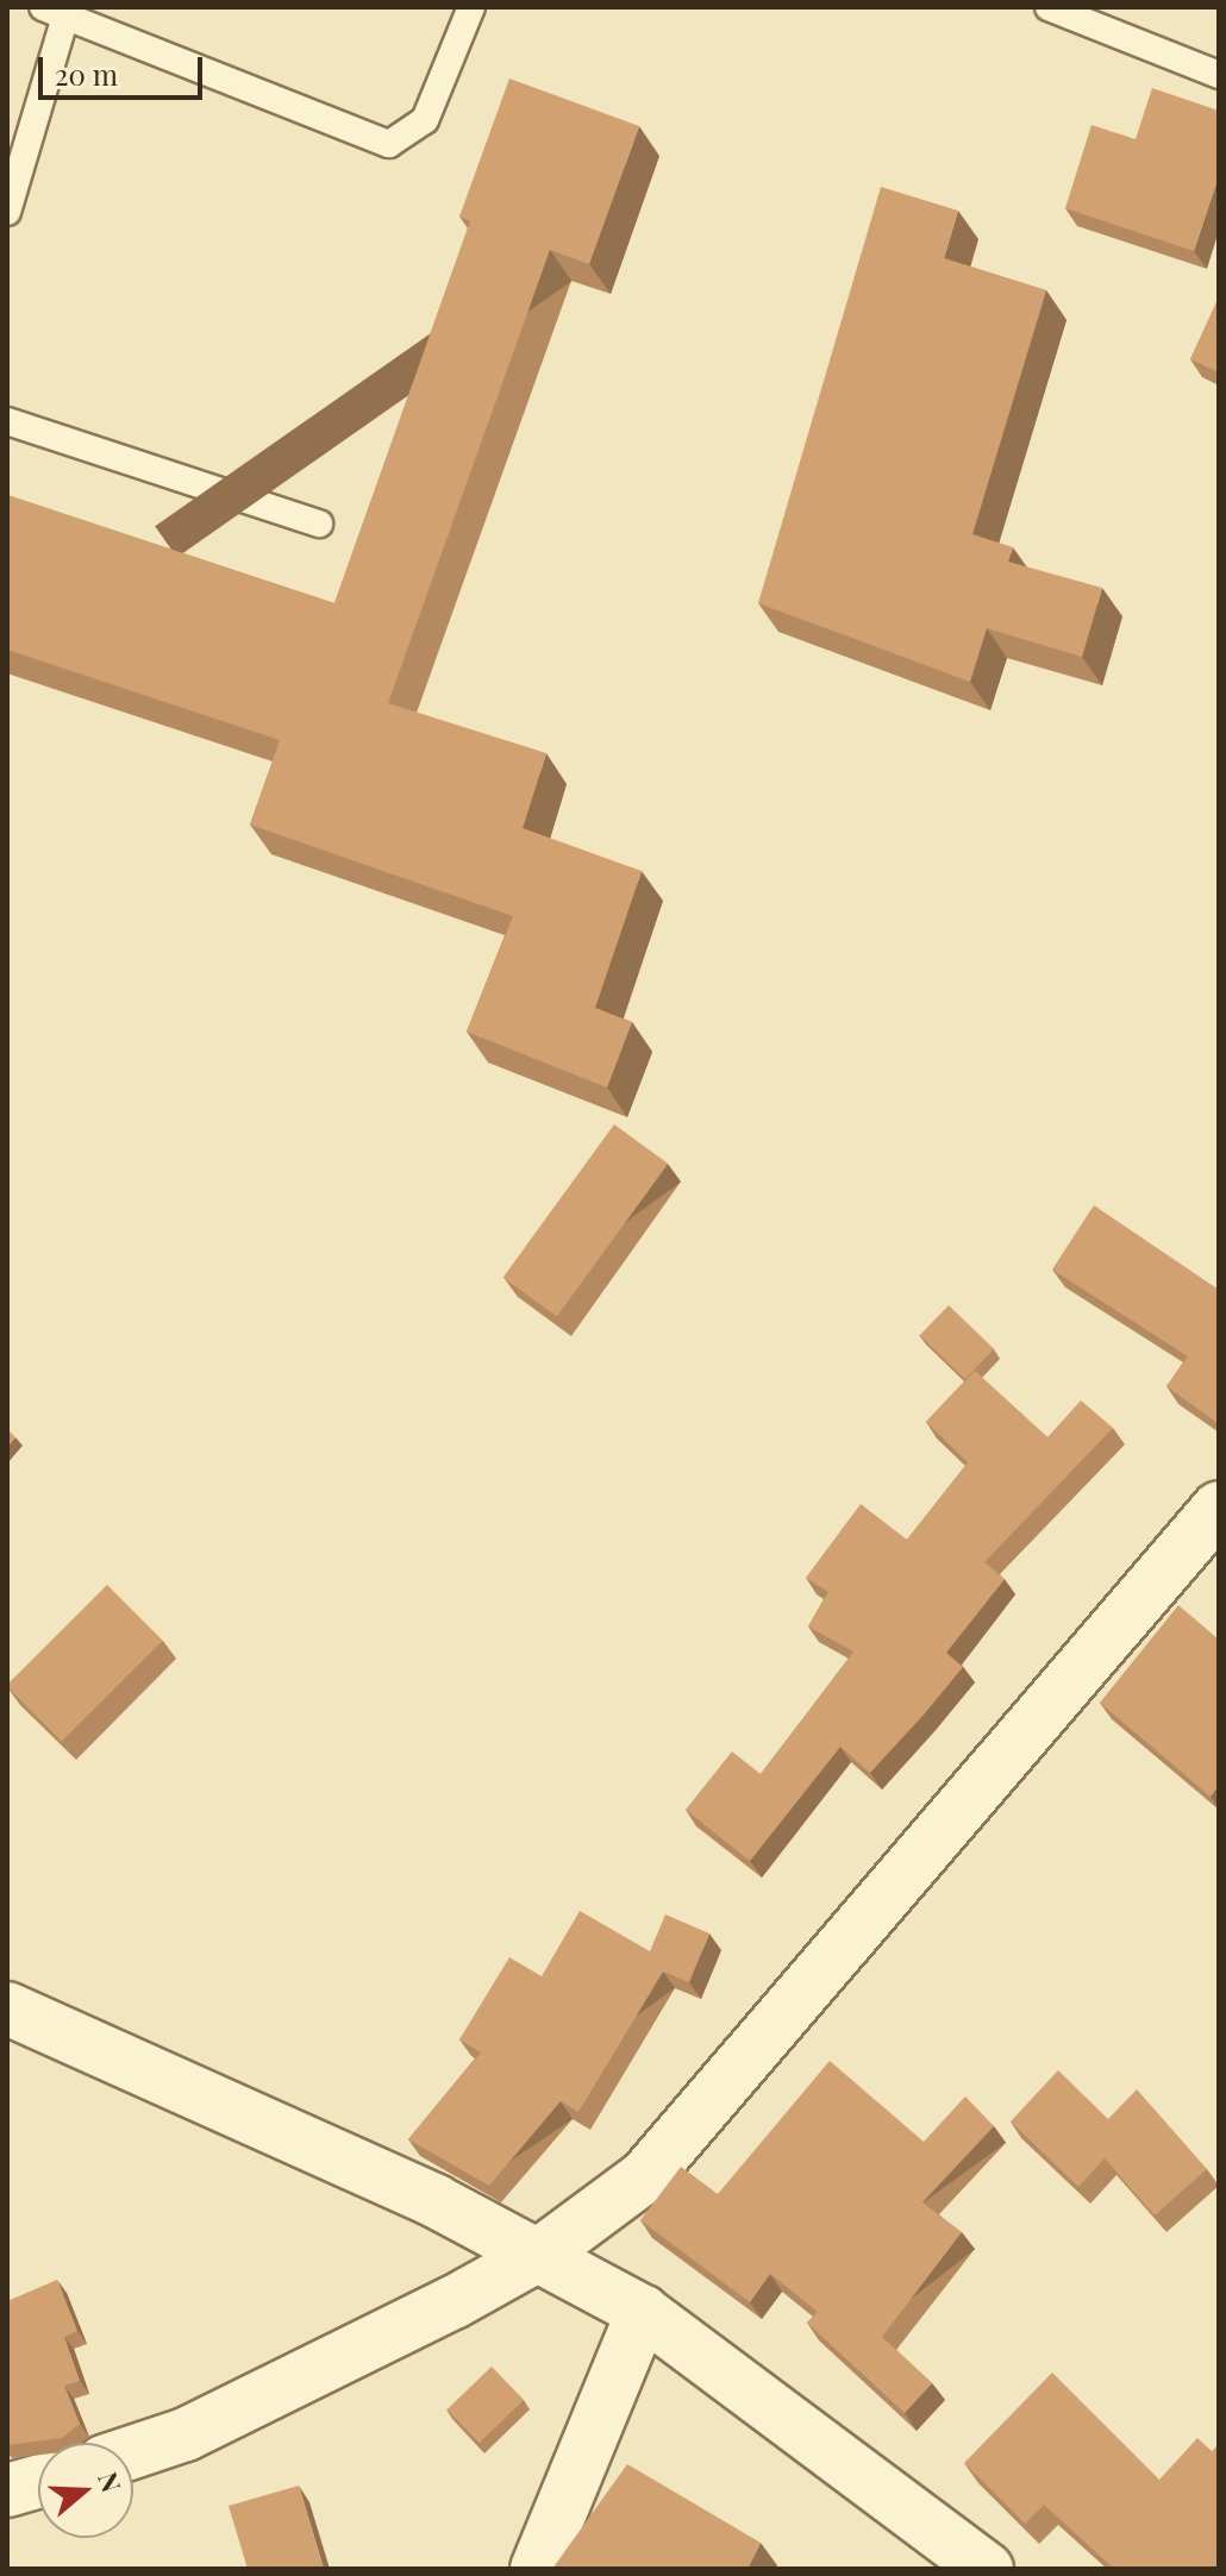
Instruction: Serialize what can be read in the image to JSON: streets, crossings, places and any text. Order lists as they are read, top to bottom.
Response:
{
  "scale_bar": "20 m",
  "north": "right"
}
